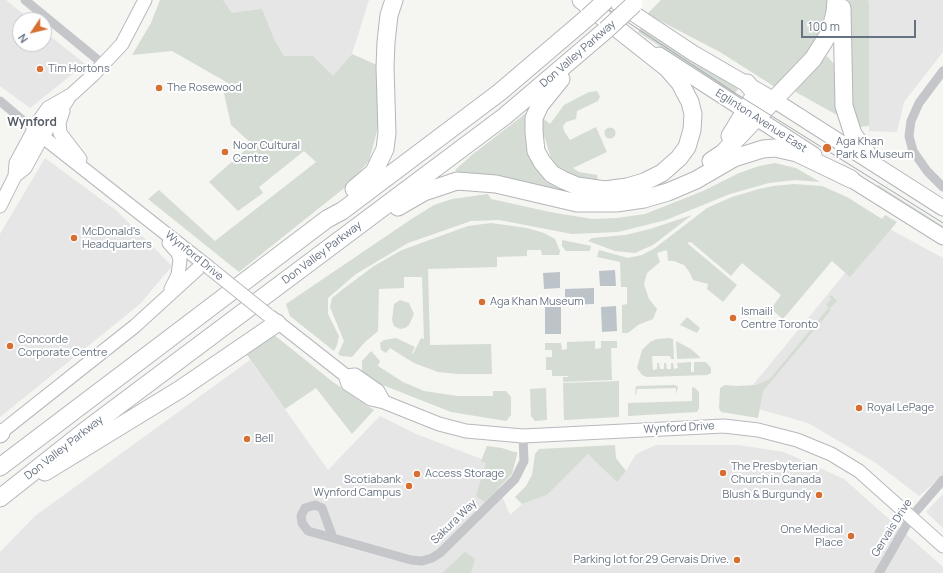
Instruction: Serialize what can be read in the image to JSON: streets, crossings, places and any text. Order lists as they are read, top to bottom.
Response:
{
  "streets": {
    "highway": ["Don Valley Parkway"],
    "main road": ["Eglinton Avenue East"],
    "street": ["Wynford Drive", "Sakura Way", "Gervais Drive"]
  },
  "crossings": [
    ["Wynford Drive", "Sakura Way"],
    ["Wynford Drive", "Gervais Drive"]
  ],
  "districts": ["Wynford"],
  "places": [
    "Tim Hortons",
    "The Rosewood",
    "Aga Khan Park & Museum",
    "Noor Cultural Centre",
    "McDonald's Headquarters",
    "Aga Khan Museum",
    "Ismaili Centre Toronto",
    "Concorde Corporate Centre",
    "Royal LePage",
    "Bell",
    "The Presbyterian Church in Canada",
    "Access Storage",
    "Scotiabank Wynford Campus",
    "Blush & Burgundy",
    "One Medical Place",
    "Parking lot for 29 Gervais Drive."
  ],
  "scale_bar": "100 m",
  "north": "bottom left"
}
